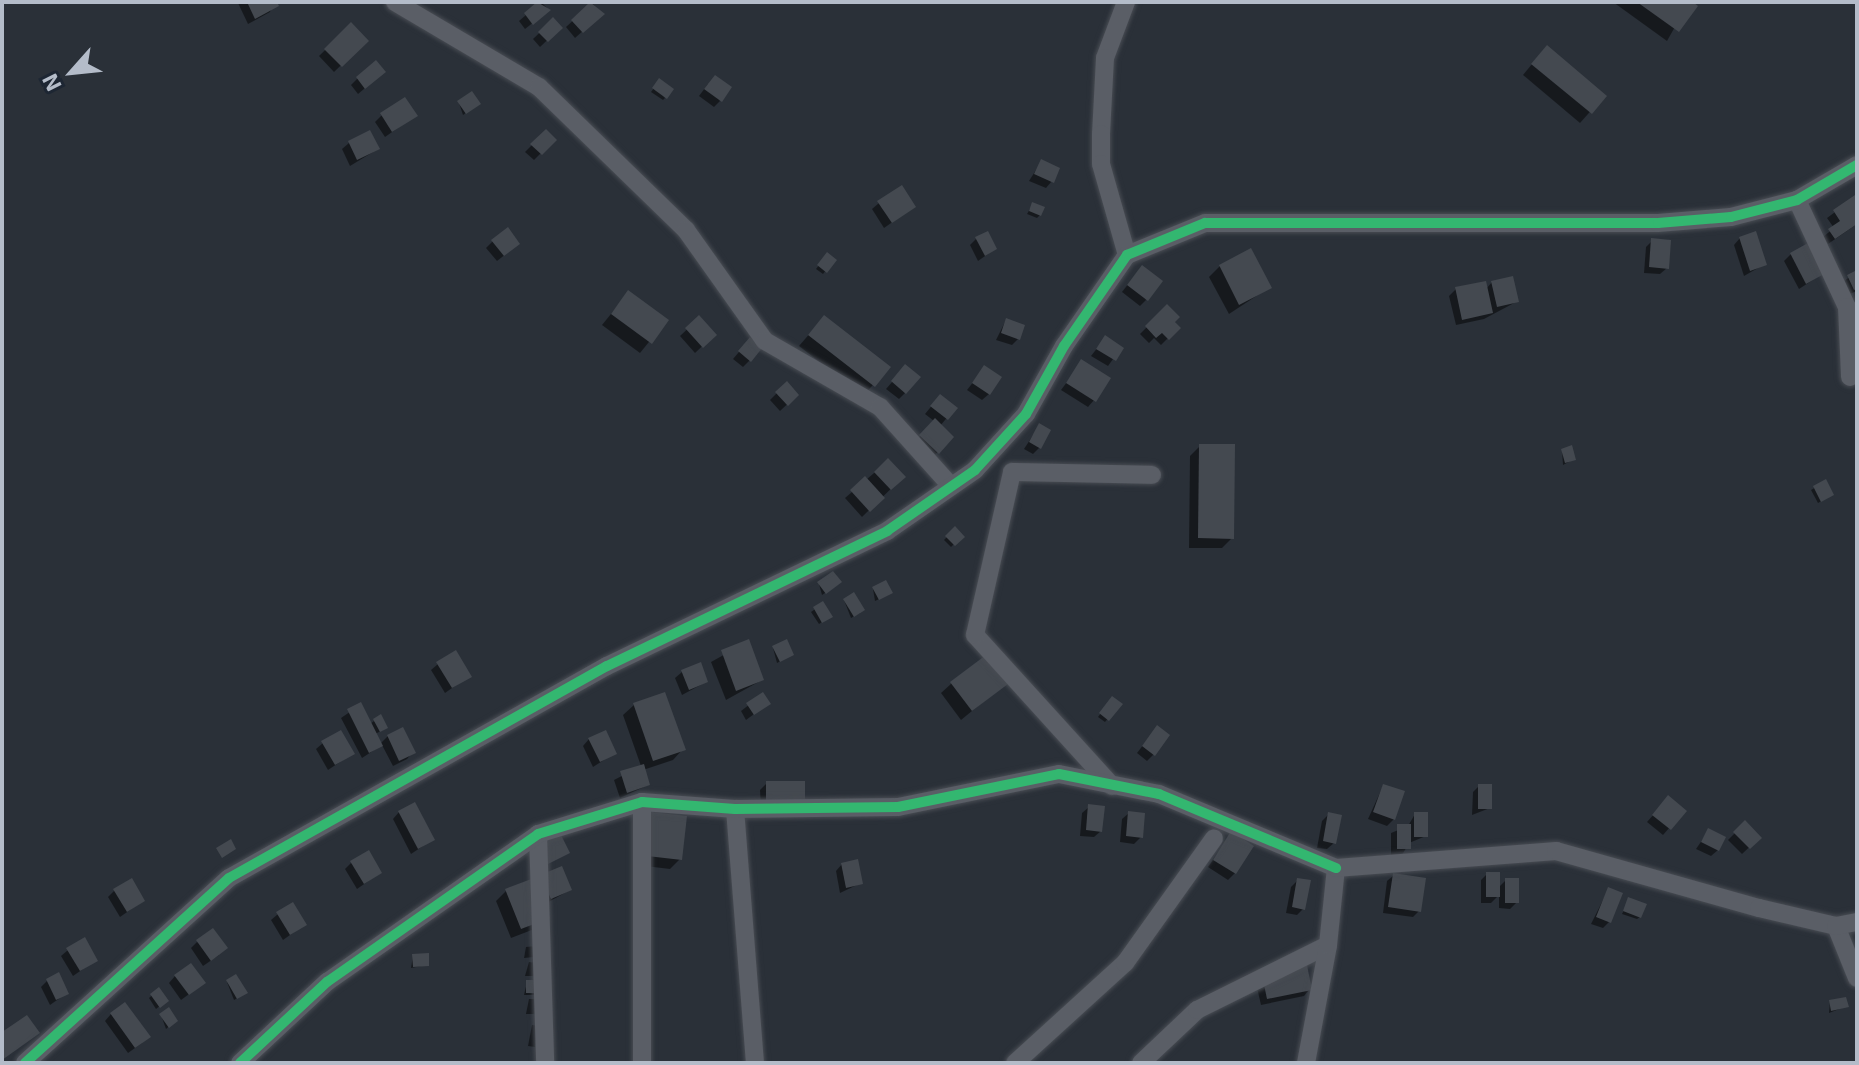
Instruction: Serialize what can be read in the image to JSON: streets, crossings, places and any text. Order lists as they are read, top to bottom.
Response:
{
  "north": "bottom left"
}
